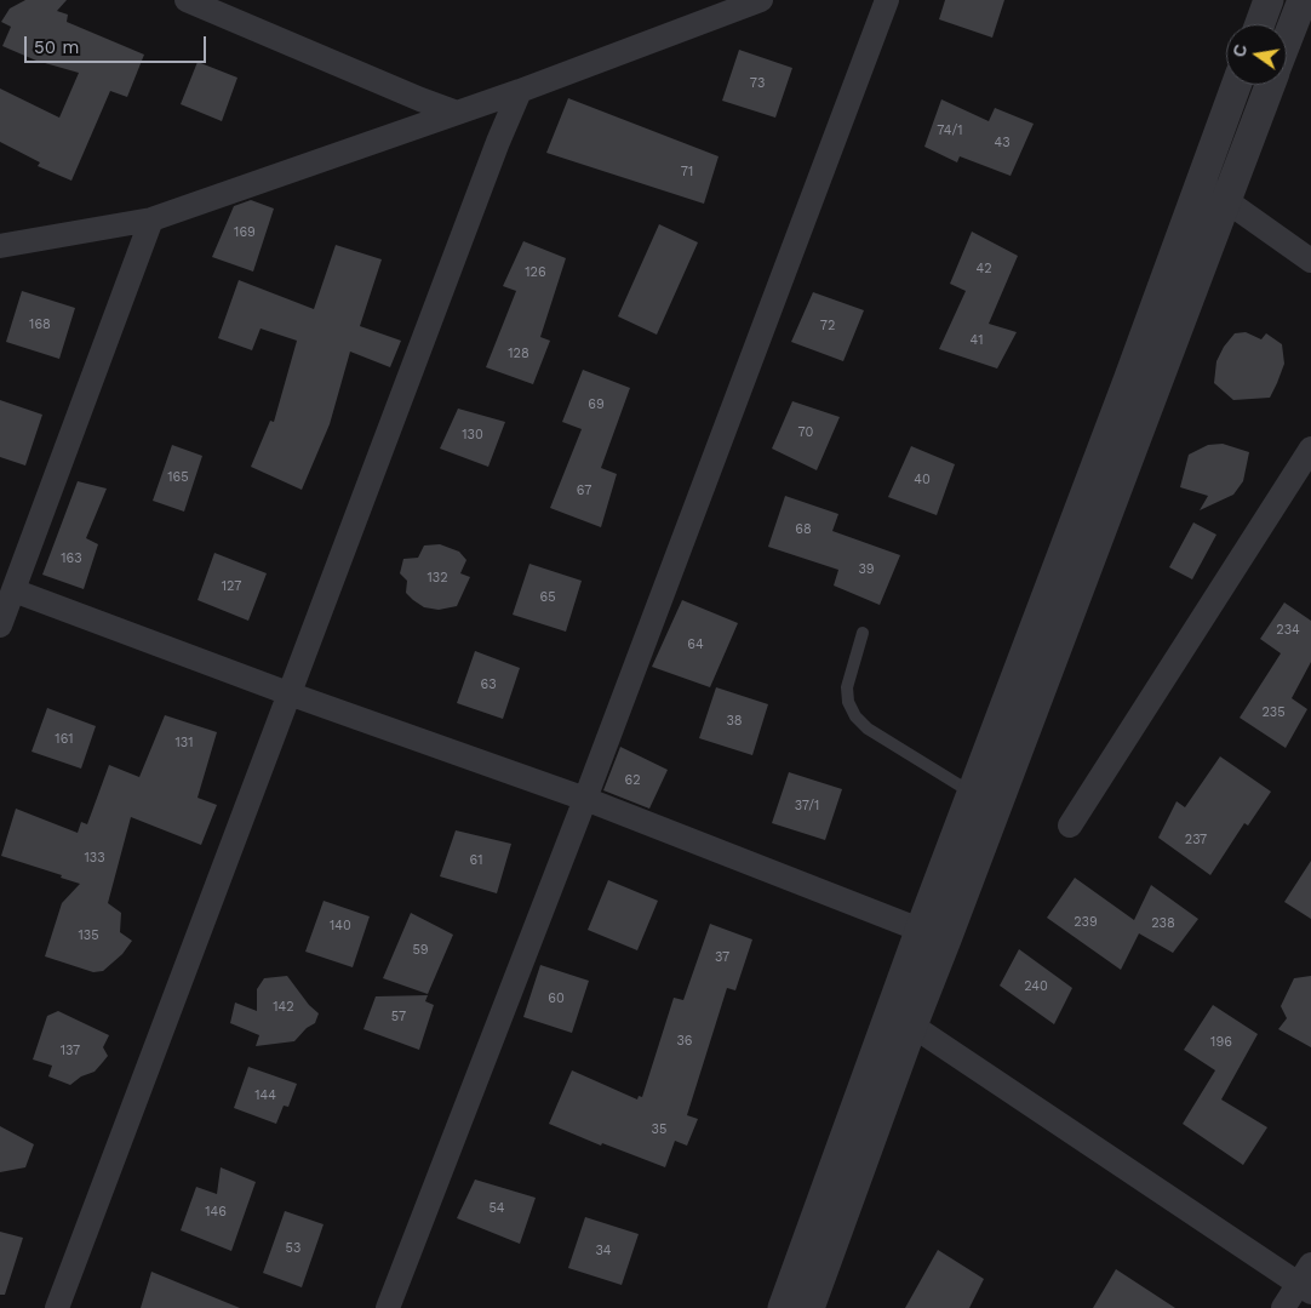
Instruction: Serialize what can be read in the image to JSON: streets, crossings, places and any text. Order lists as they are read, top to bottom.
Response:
{
  "house_numbers": [
    "73",
    "74/1",
    "43",
    "71",
    "169",
    "42",
    "126",
    "168",
    "72",
    "41",
    "128",
    "69",
    "70",
    "130",
    "165",
    "40",
    "67",
    "68",
    "163",
    "39",
    "132",
    "127",
    "65",
    "234",
    "64",
    "63",
    "235",
    "38",
    "161",
    "131",
    "62",
    "37/1",
    "237",
    "133",
    "61",
    "239",
    "238",
    "140",
    "135",
    "59",
    "37",
    "240",
    "60",
    "142",
    "57",
    "36",
    "196",
    "137",
    "144",
    "35",
    "54",
    "146",
    "53",
    "34"
  ],
  "scale_bar": "50 m",
  "north": "left"
}
